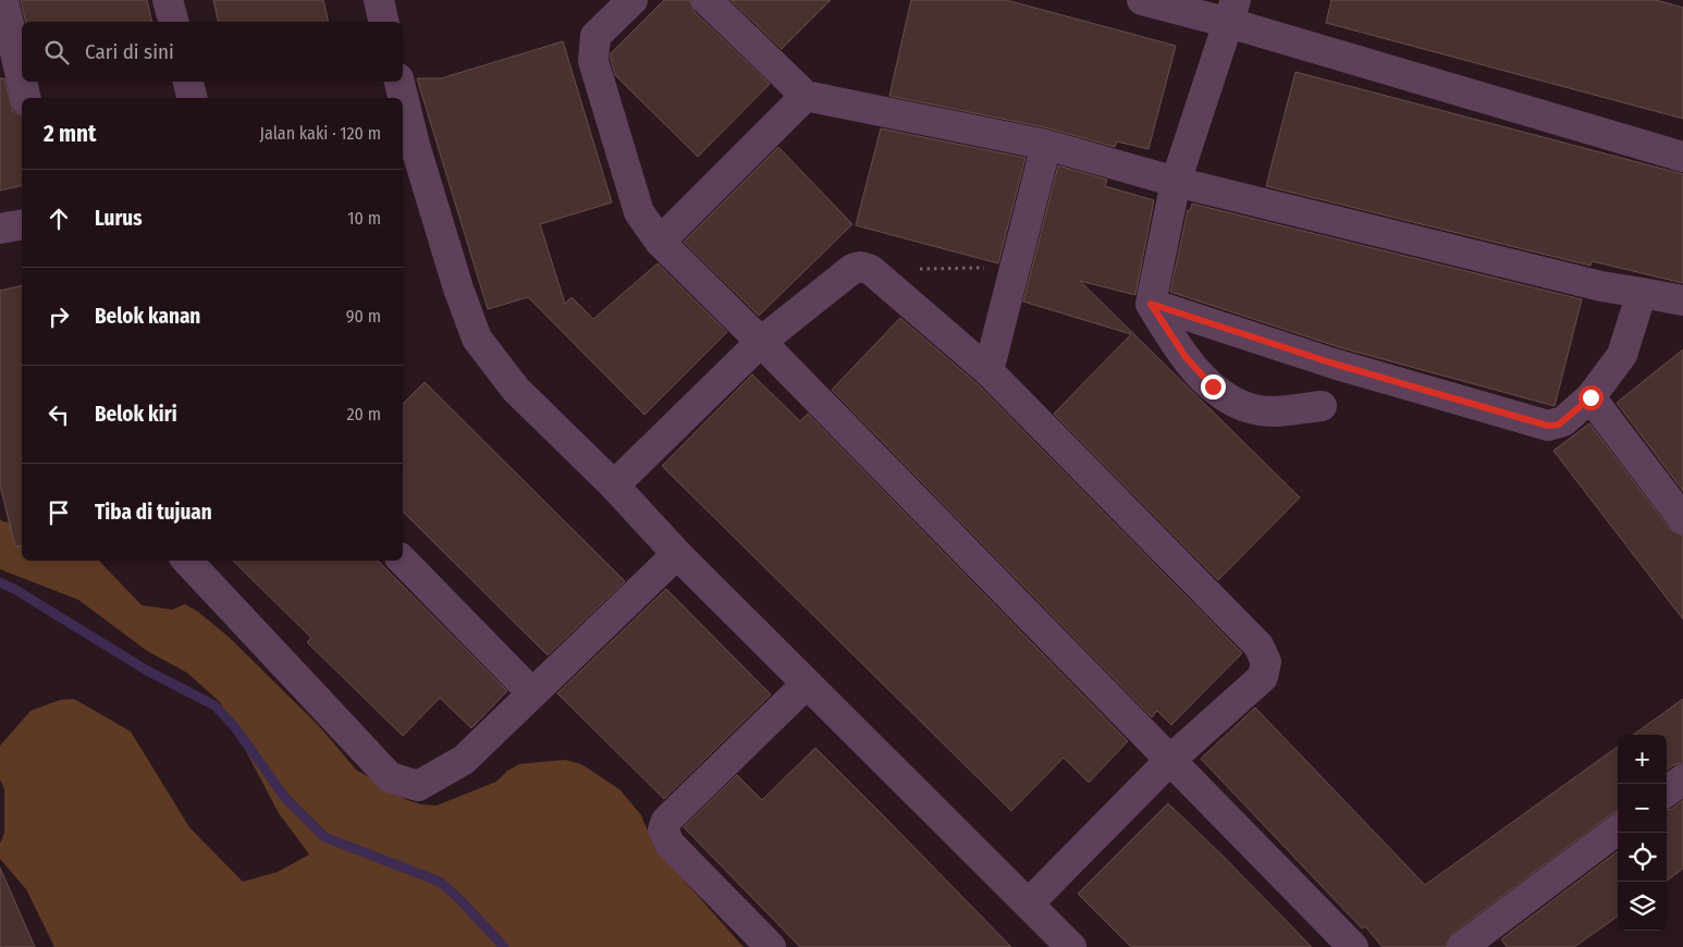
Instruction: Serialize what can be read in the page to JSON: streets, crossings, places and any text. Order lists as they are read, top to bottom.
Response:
{
  "page": {
    "search": "Cari di sini",
    "heading": ["2 mnt", "Jalan kaki · 120 m"],
    "list": [
      ["Lurus", "10 m"],
      ["Belok kanan", "90 m"],
      ["Belok kiri", "20 m"],
      "Tiba di tujuan"
    ],
    "map_buttons": ["+", "−"]
  }
}
